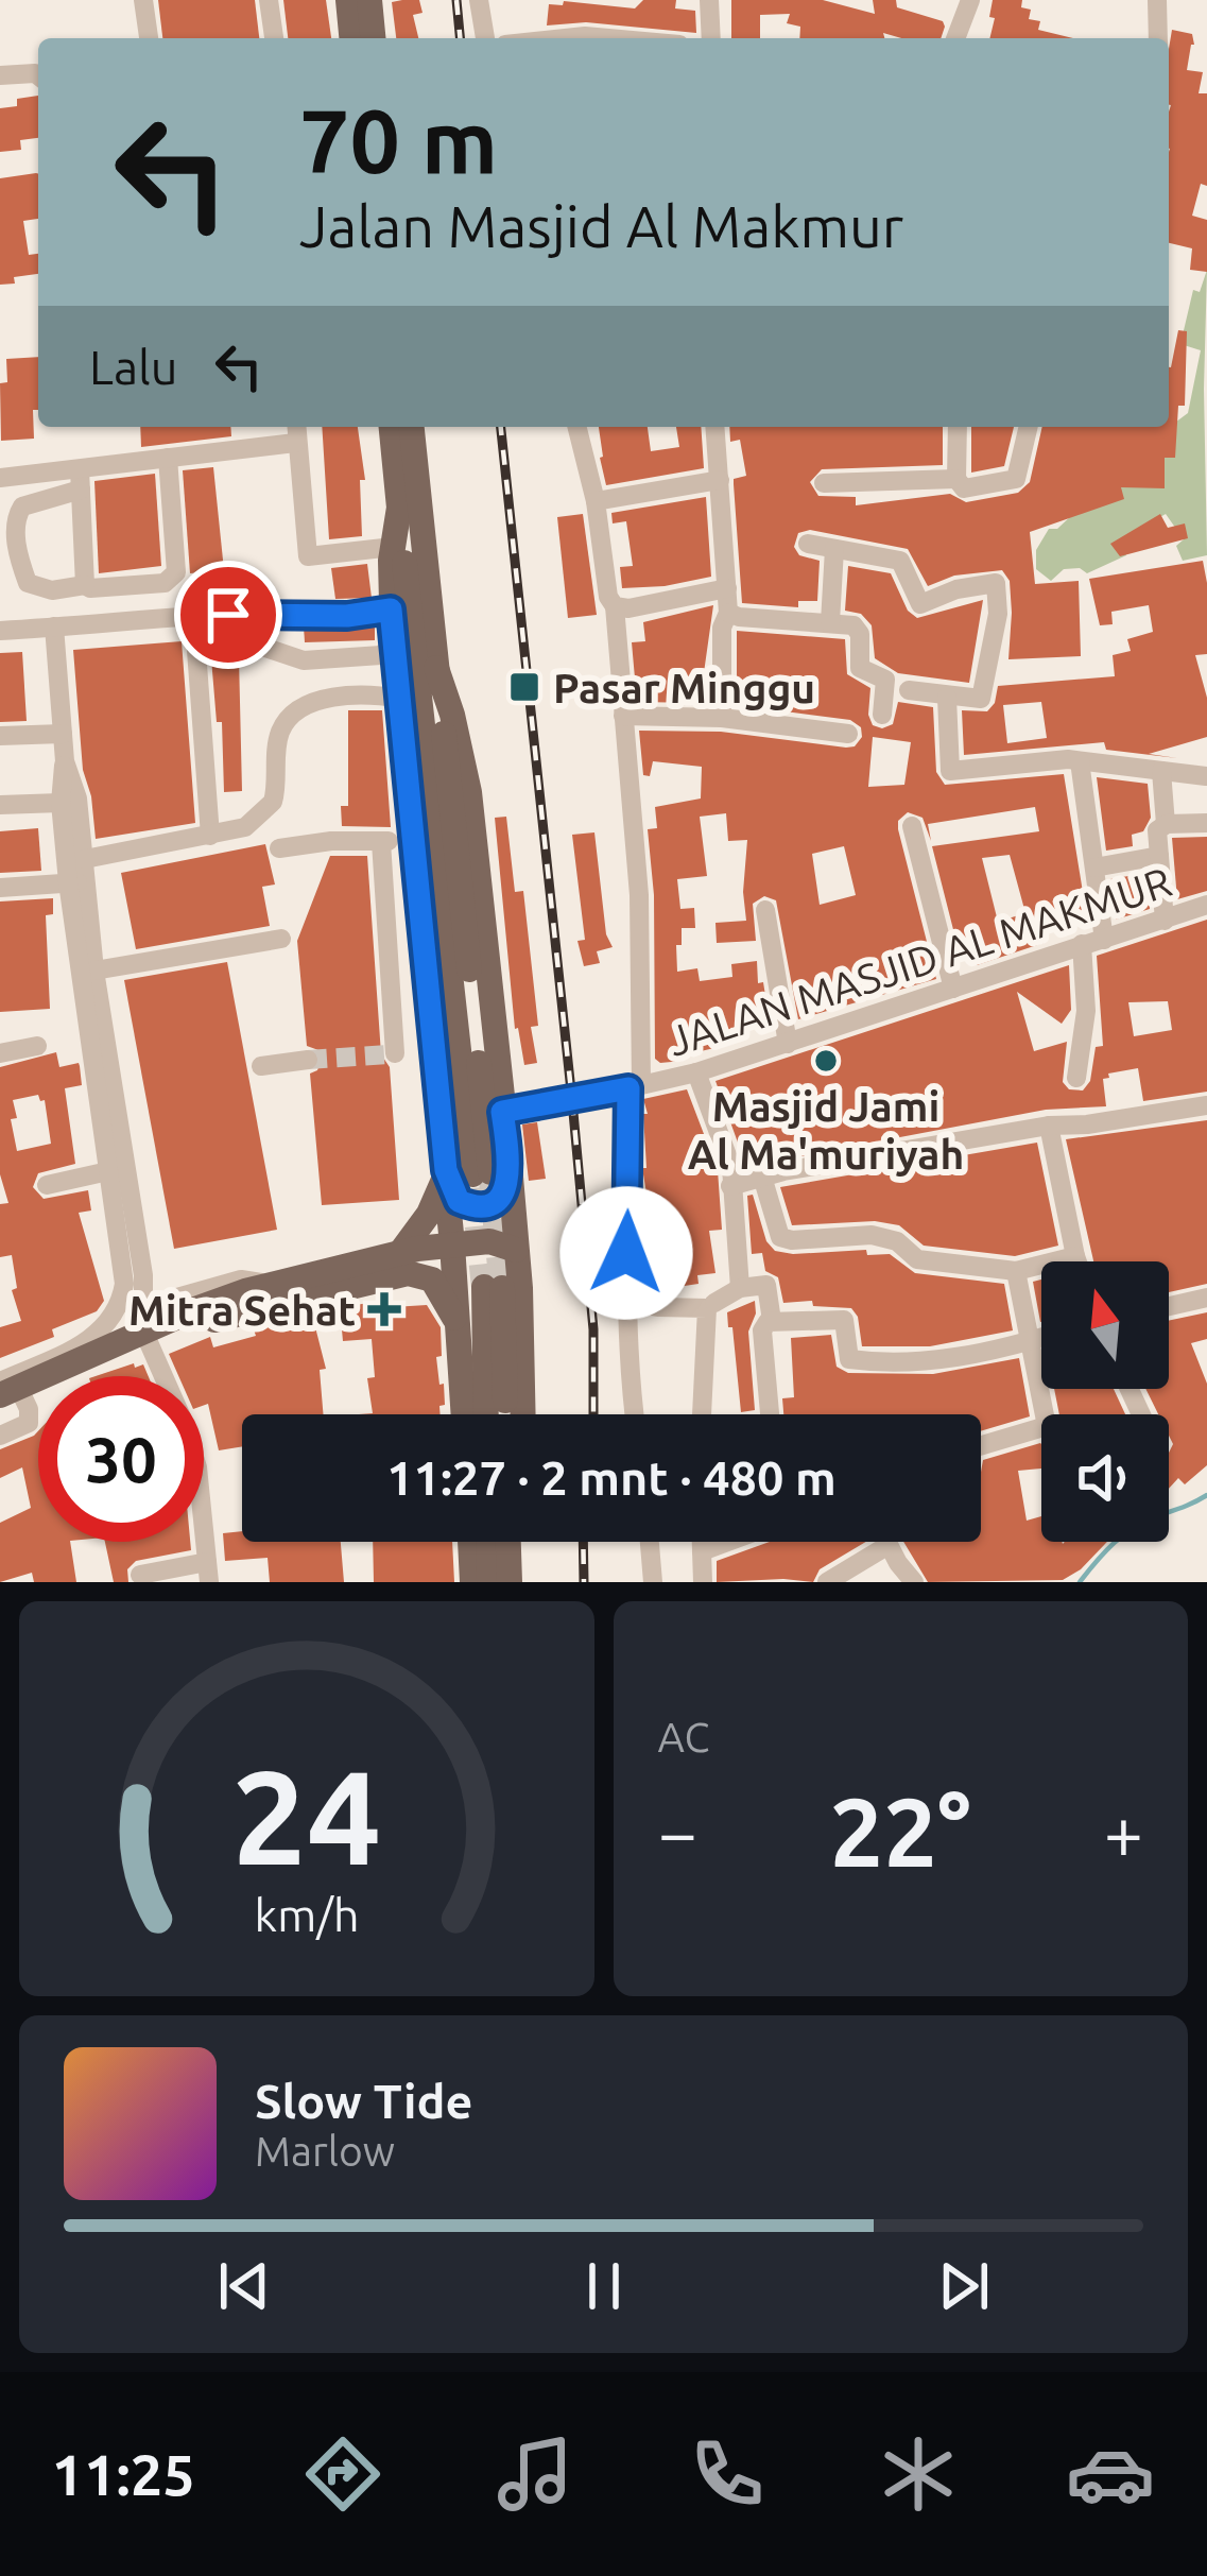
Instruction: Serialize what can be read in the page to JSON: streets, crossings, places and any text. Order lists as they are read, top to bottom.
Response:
{
  "streets": {
    "street": ["JALAN MASJID AL MAKMUR"]
  },
  "places": {
    "transit": ["Pasar Minggu"],
    "other": ["Masjid Jami Al Ma'muriyah"],
    "health": ["Mitra Sehat"]
  },
  "north": "top",
  "page": {
    "turn": ["70 m", "Jalan Masjid Al Makmur"],
    "then": "Lalu",
    "limit": "30",
    "trip": "11:27 · 2 mnt · 480 m",
    "tile": "AC",
    "heat": ["−", "22°", "+"],
    "song": ["Slow Tide", "Marlow"],
    "tabs": "11:25",
    "gauge": ["24", "km/h"]
  }
}
